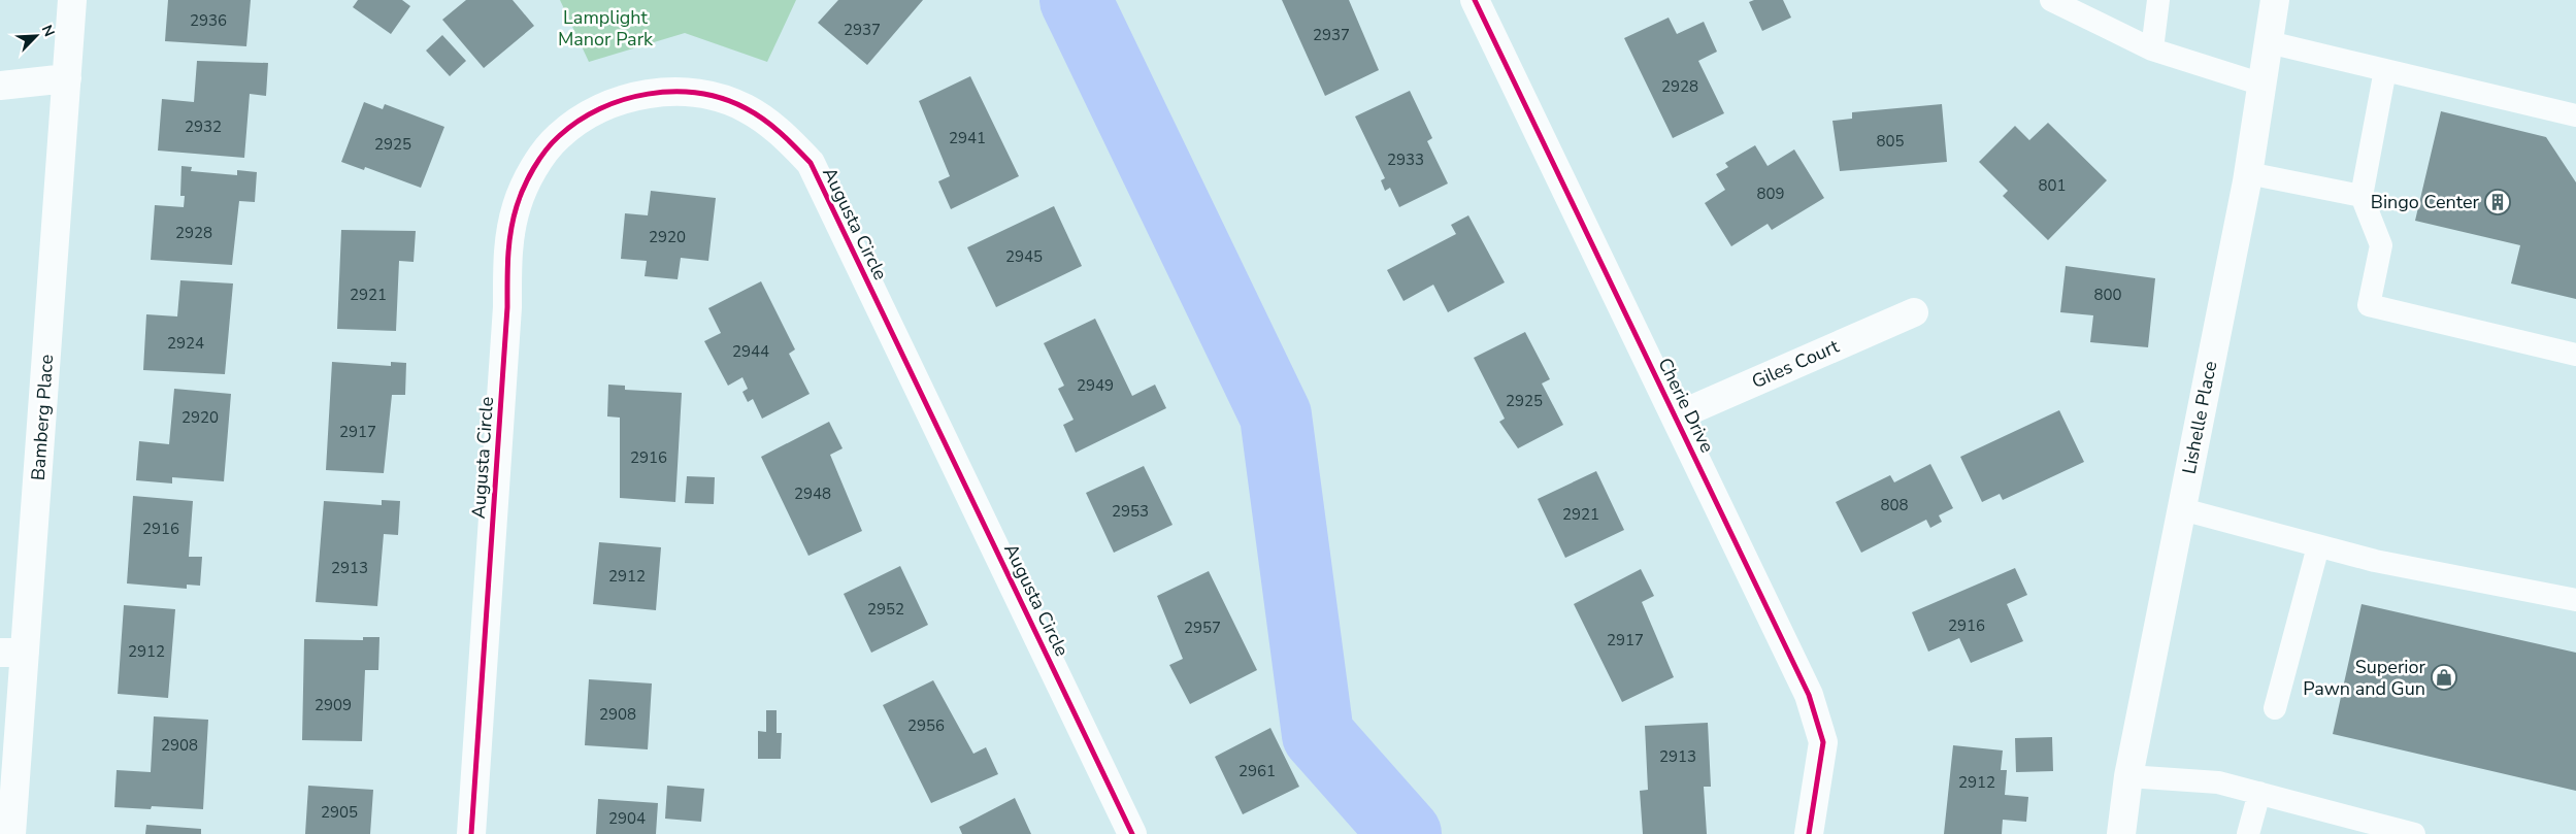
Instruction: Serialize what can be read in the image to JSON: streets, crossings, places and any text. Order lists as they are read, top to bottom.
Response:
{
  "streets": {
    "street": [
      "Augusta Circle",
      "Giles Court",
      "Cherie Drive",
      "Bamberg Place",
      "Lishelle Place"
    ]
  },
  "crossings": [
    ["Giles Court", "Cherie Drive"]
  ],
  "parks": ["Lamplight Manor Park"],
  "places": {
    "building": ["Bingo Center"],
    "shop": ["Superior Pawn and Gun"]
  },
  "house_numbers": [
    "2936",
    "2937",
    "2937",
    "2928",
    "2932",
    "2941",
    "805",
    "2925",
    "2933",
    "801",
    "809",
    "2928",
    "2920",
    "2945",
    "2921",
    "800",
    "2924",
    "2944",
    "2949",
    "2925",
    "2920",
    "2917",
    "2916",
    "2948",
    "808",
    "2953",
    "2921",
    "2916",
    "2913",
    "2912",
    "2952",
    "2916",
    "2957",
    "2917",
    "2912",
    "2909",
    "2908",
    "2956",
    "2908",
    "2913",
    "2961",
    "2912",
    "2905",
    "2904"
  ],
  "north": "top right"
}
